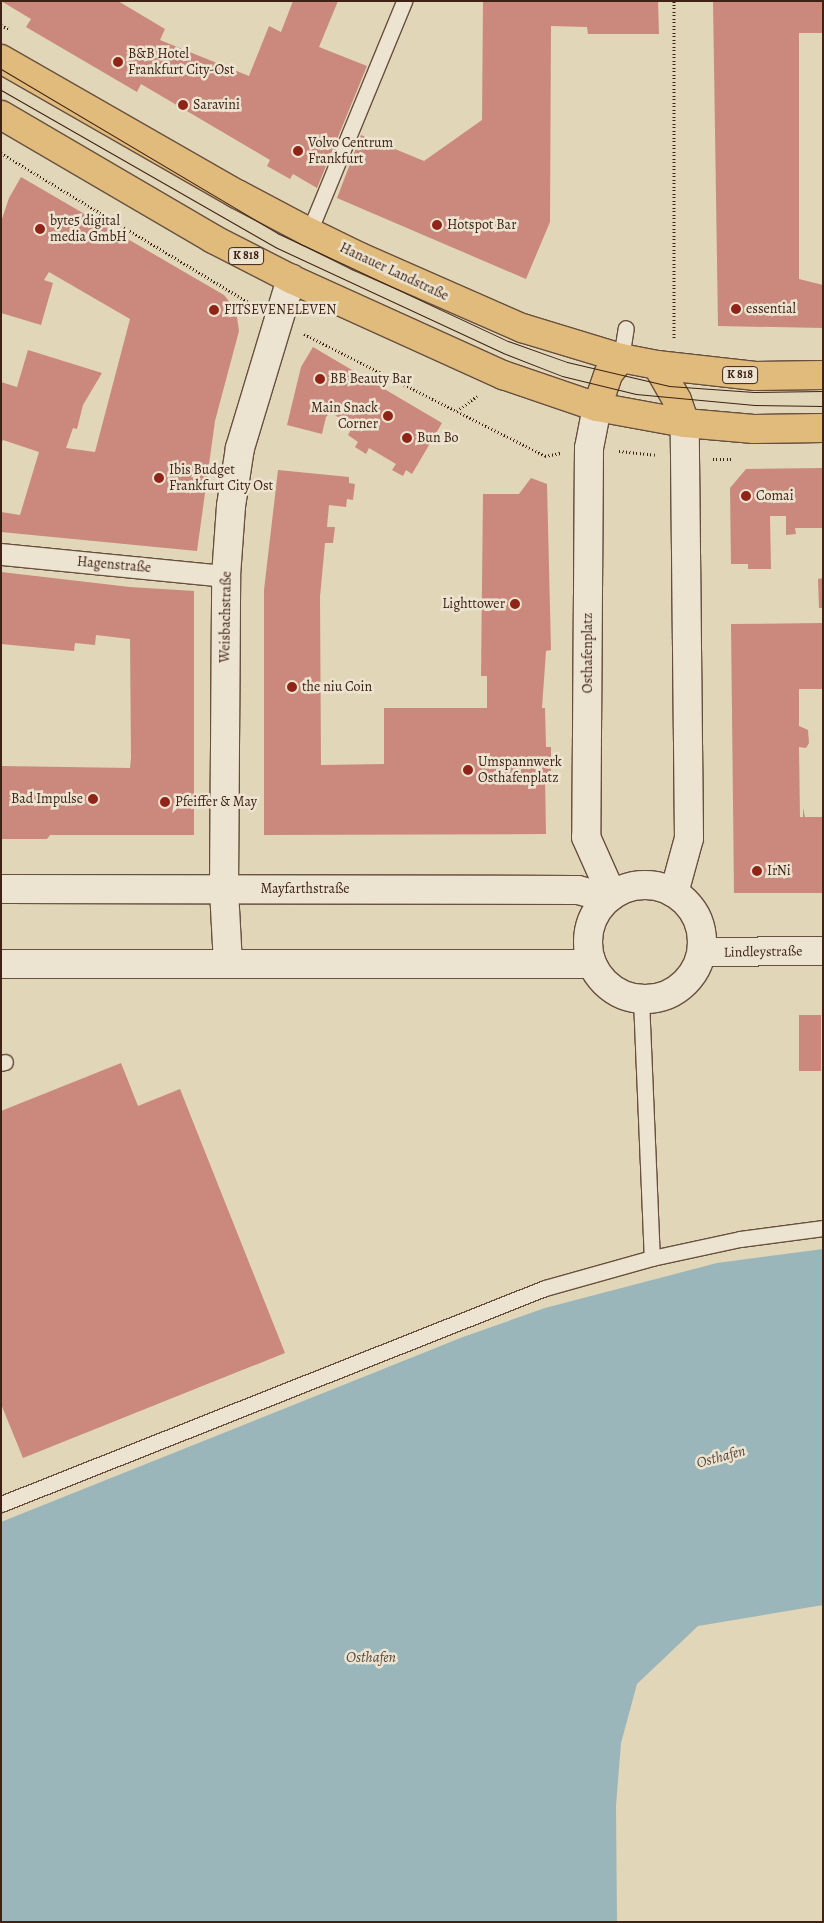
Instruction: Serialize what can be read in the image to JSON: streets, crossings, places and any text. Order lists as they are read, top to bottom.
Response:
{
  "streets": {
    "main road": ["K 818", "Hanauer Landstraße"],
    "street": [
      "Hagenstraße",
      "Weisbachstraße",
      "Osthafenplatz",
      "Mayfarthstraße",
      "Lindleystraße"
    ]
  },
  "crossings": [
    ["K 818", "Weisbachstraße"],
    ["K 818", "Osthafenplatz"],
    ["Hagenstraße", "Weisbachstraße"],
    ["Weisbachstraße", "Mayfarthstraße"],
    ["Osthafenplatz", "Mayfarthstraße"],
    ["Osthafenplatz", "Lindleystraße"],
    ["Mayfarthstraße", "Lindleystraße"]
  ],
  "water": ["Osthafen"],
  "places": [
    "B&B Hotel Frankfurt City-Ost",
    "Saravini",
    "Volvo Centrum Frankfurt",
    "Hotspot Bar",
    "byte5 digital media GmbH",
    "essential",
    "FITSEVENELEVEN",
    "BB Beauty Bar",
    "Main Snack Corner",
    "Bun Bo",
    "Ibis Budget Frankfurt City Ost",
    "Comai",
    "Lighttower",
    "the niu Coin",
    "Umspannwerk Osthafenplatz",
    "Bad Impulse",
    "Pfeiffer & May",
    "IrNi"
  ]
}
